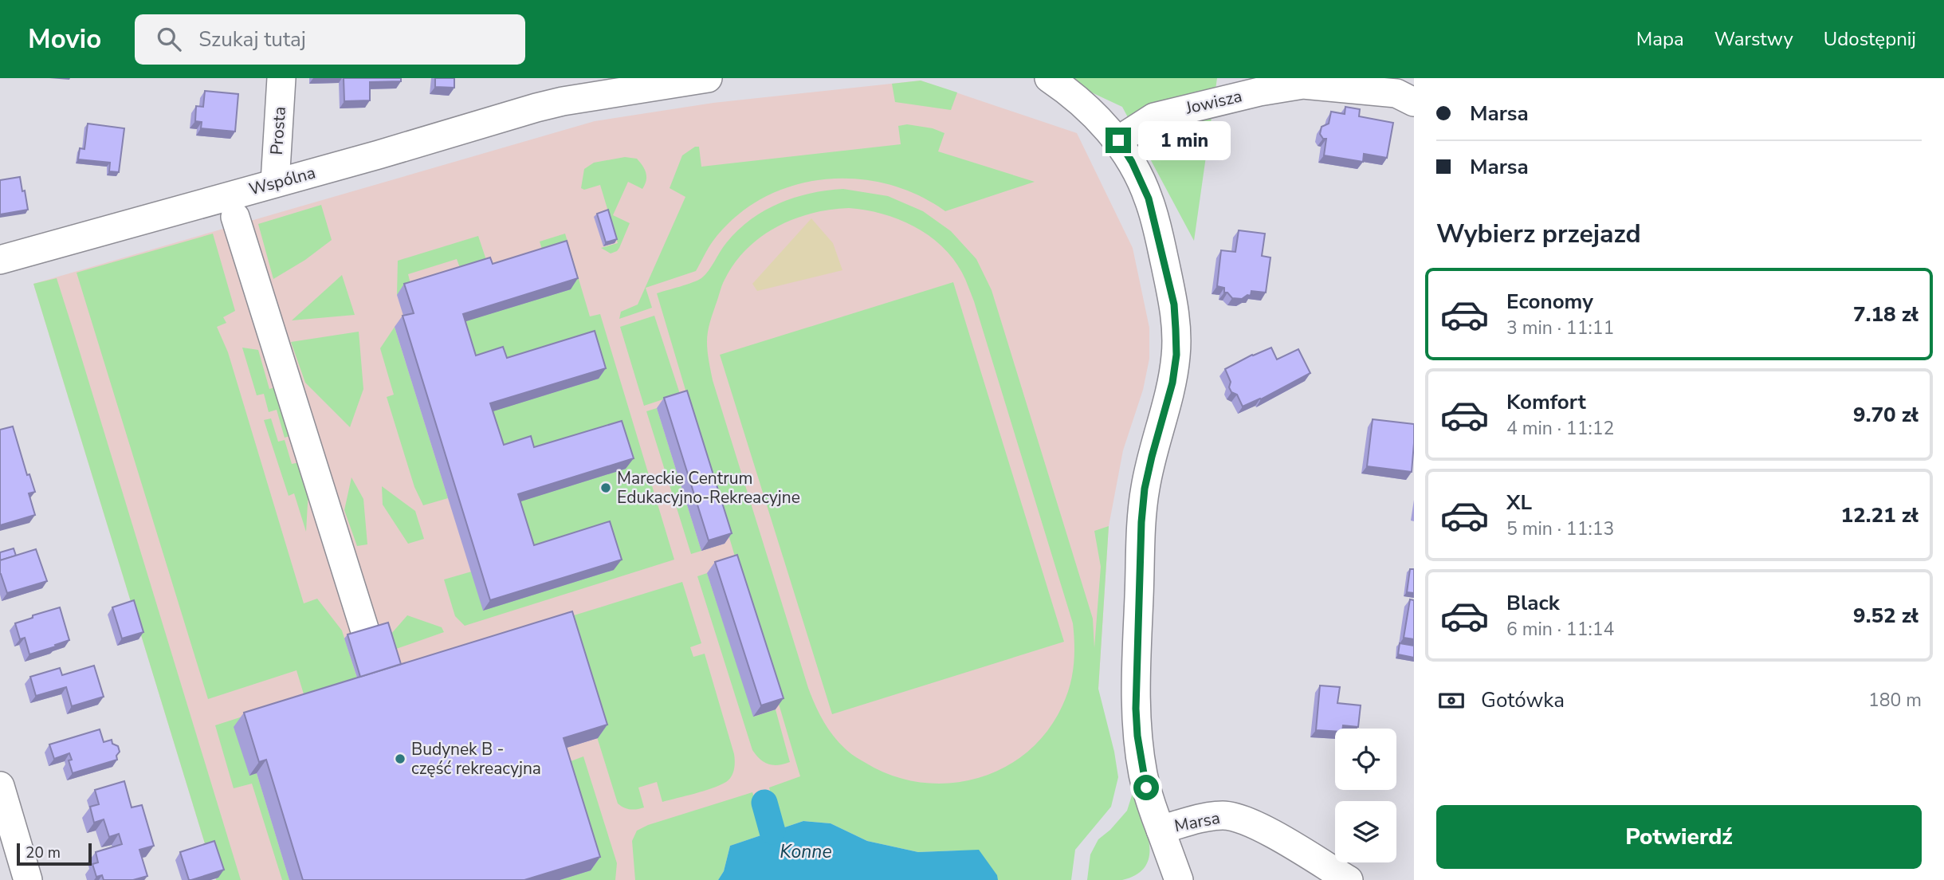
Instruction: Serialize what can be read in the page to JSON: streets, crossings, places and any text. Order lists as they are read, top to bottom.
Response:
{
  "streets": {
    "street": [
      "Jowisza",
      "Prosta",
      "Wspólna",
      "Marsa"
    ]
  },
  "crossings": [
    ["Jowisza", "Marsa"],
    ["Prosta", "Wspólna"]
  ],
  "water": ["Konne"],
  "places": ["Mareckie Centrum Edukacyjno-Rekreacyjne", "Budynek B - część rekreacyjna"],
  "scale_bar": "20 m",
  "page": {
    "header": "Movio",
    "search": "Szukaj tutaj",
    "nav": ["Mapa", "Warstwy", "Udostępnij"],
    "banner": ["Marsa", "Marsa"],
    "bubble": "1 min",
    "heading": "Wybierz przejazd",
    "list": [
      {
        "name": "Economy",
        "note": "3 min · 11:11",
        "value": "7.18 zł"
      },
      {
        "name": "Komfort",
        "note": "4 min · 11:12",
        "value": "9.70 zł"
      },
      {
        "name": "XL",
        "note": "5 min · 11:13",
        "value": "12.21 zł"
      },
      {
        "name": "Black",
        "note": "6 min · 11:14",
        "value": "9.52 zł"
      }
    ],
    "pay": ["Gotówka", "180 m"],
    "buttons": "Potwierdź",
    "scale": "20 m"
  }
}
